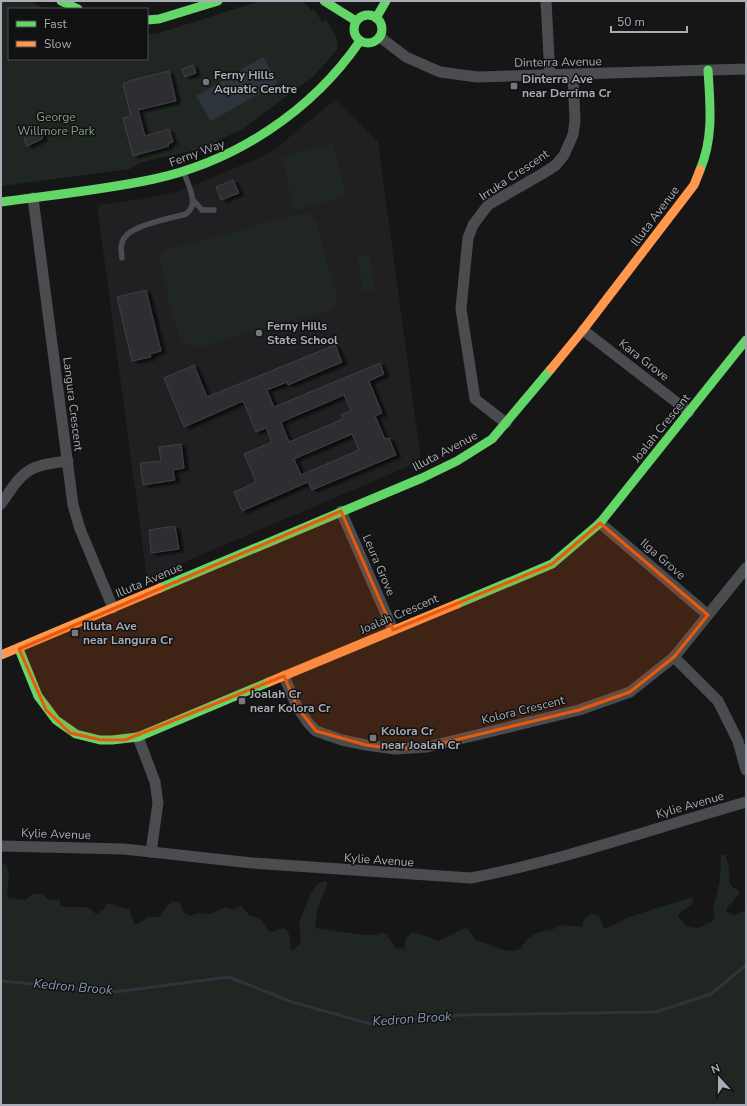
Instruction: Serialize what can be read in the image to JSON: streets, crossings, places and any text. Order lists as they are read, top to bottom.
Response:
{
  "streets": {
    "street": [
      "Dinterra Avenue",
      "Ferny Way",
      "Irruka Crescent",
      "Illuta Avenue",
      "Kara Grove",
      "Langura Crescent",
      "Joalah Crescent",
      "Ilga Grove",
      "Leura Grove",
      "Kolora Crescent",
      "Kylie Avenue"
    ]
  },
  "crossings": [
    ["Dinterra Avenue", "Ferny Way"],
    ["Dinterra Avenue", "Irruka Crescent"],
    ["Dinterra Avenue", "Illuta Avenue"],
    ["Ferny Way", "Langura Crescent"],
    ["Irruka Crescent", "Illuta Avenue"],
    ["Illuta Avenue", "Kara Grove"],
    ["Illuta Avenue", "Langura Crescent"],
    ["Illuta Avenue", "Joalah Crescent"],
    ["Illuta Avenue", "Leura Grove"],
    ["Kara Grove", "Joalah Crescent"],
    ["Joalah Crescent", "Ilga Grove"],
    ["Joalah Crescent", "Leura Grove"],
    ["Joalah Crescent", "Kolora Crescent"],
    ["Ilga Grove", "Kolora Crescent"]
  ],
  "water": ["Kedron Brook"],
  "parks": ["George Willmore Park"],
  "places": {
    "other": ["Ferny Hills Aquatic Centre", "Ferny Hills State School"],
    "transit": [
      "Dinterra Ave near Derrima Cr",
      "Illuta Ave near Langura Cr",
      "Joalah Cr near Kolora Cr",
      "Kolora Cr near Joalah Cr"
    ]
  },
  "legend": ["Fast", "Slow"],
  "scale_bar": "50 m",
  "north": "top"
}
